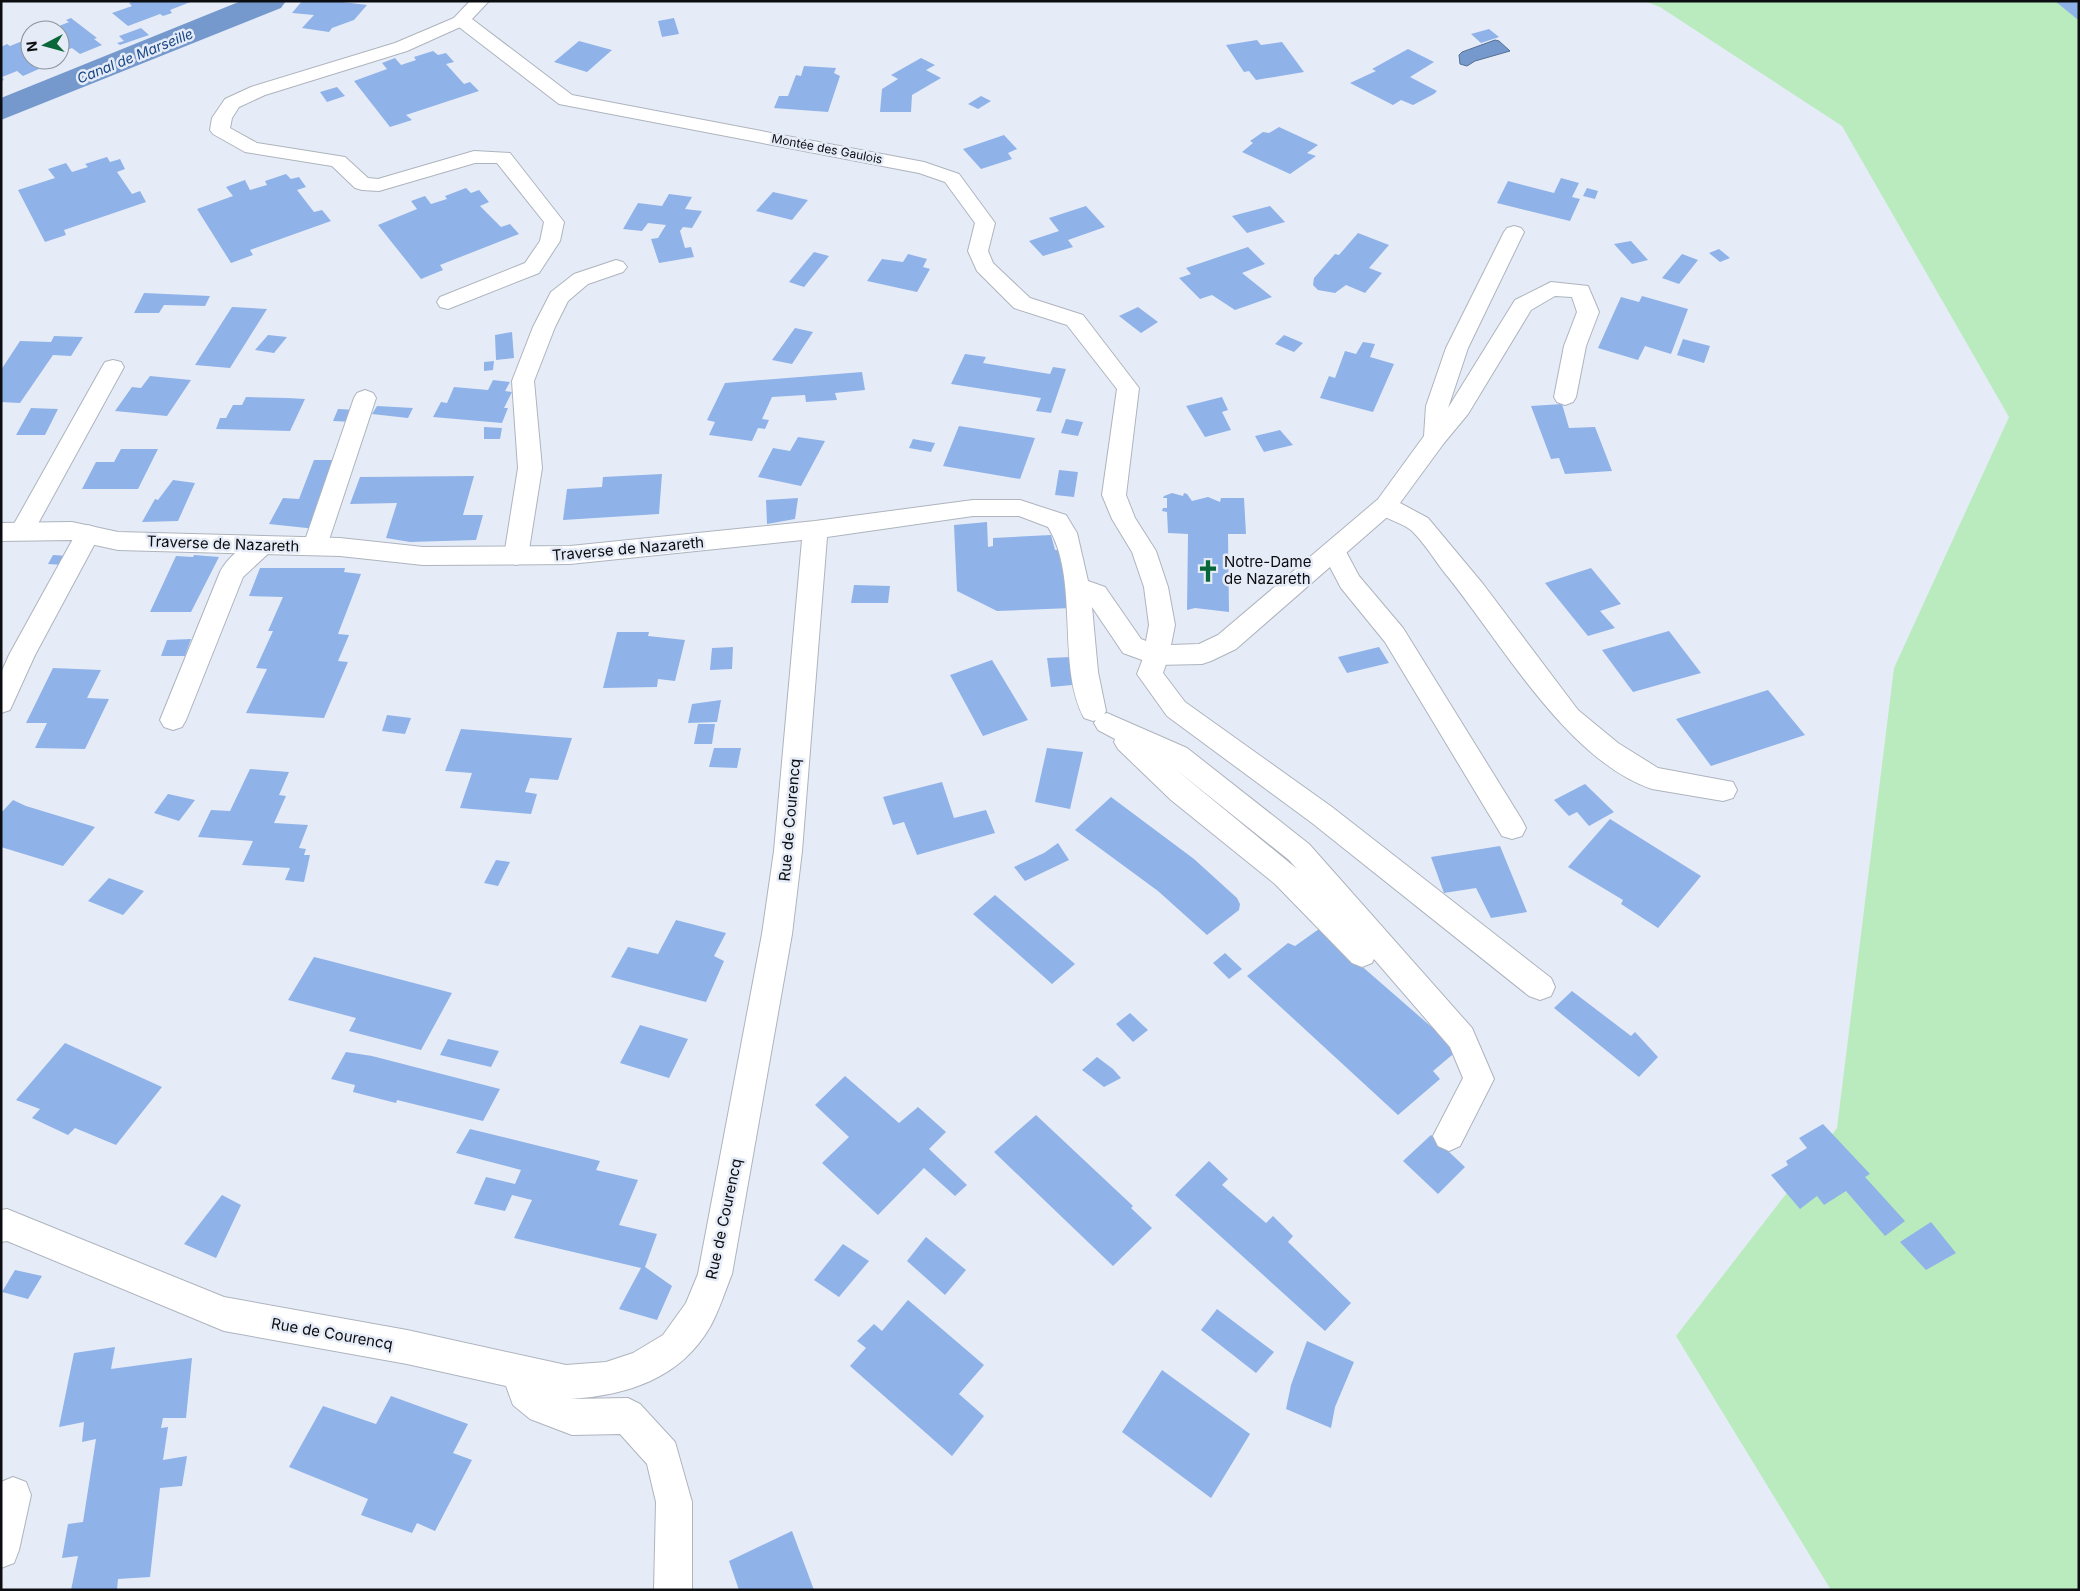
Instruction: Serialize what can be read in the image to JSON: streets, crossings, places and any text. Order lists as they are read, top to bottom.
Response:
{
  "streets": {
    "street": ["Montée des Gaulois", "Traverse de Nazareth", "Rue de Courencq"]
  },
  "crossings": [
    ["Traverse de Nazareth", "Rue de Courencq"]
  ],
  "water": ["Canal de Marseille"],
  "places": {
    "church": ["Notre-Dame de Nazareth"]
  },
  "north": "left"
}
